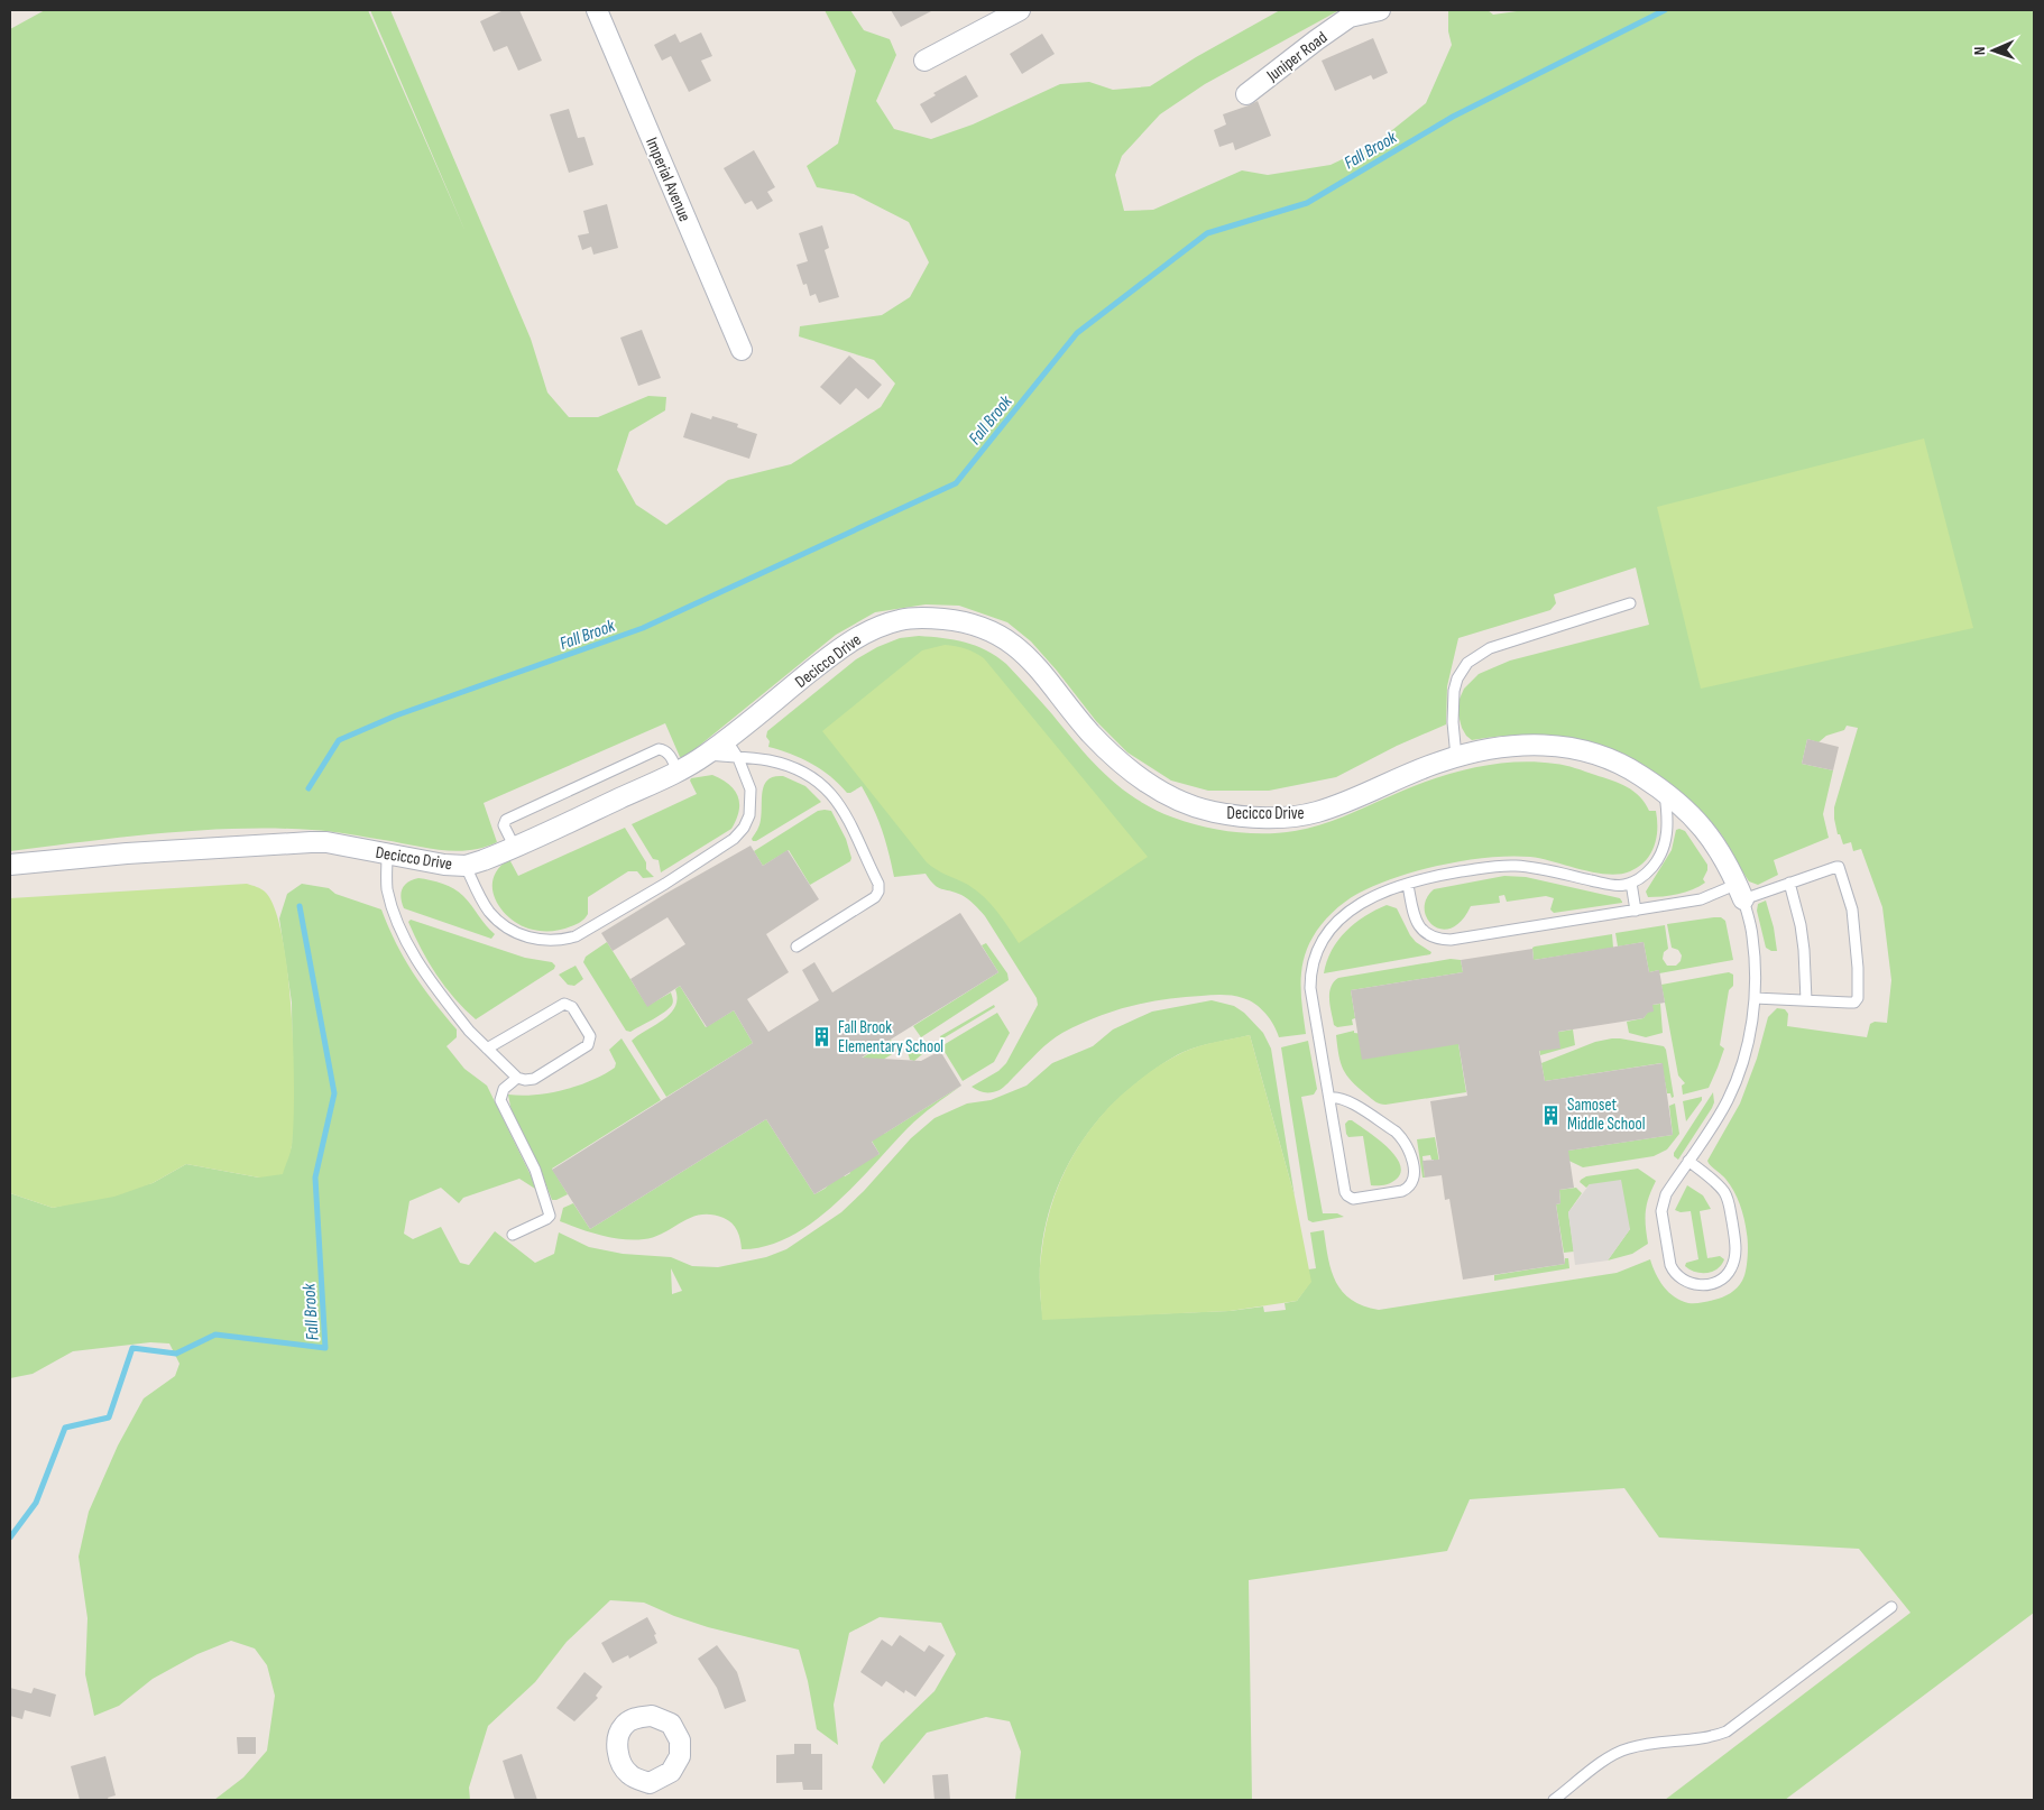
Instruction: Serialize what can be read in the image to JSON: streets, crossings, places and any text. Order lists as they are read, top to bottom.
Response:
{
  "streets": {
    "street": ["Juniper Road", "Imperial Avenue", "Decicco Drive"]
  },
  "water": ["Fall Brook"],
  "places": {
    "building": ["Fall Brook Elementary School", "Samoset Middle School"]
  },
  "north": "left"
}
